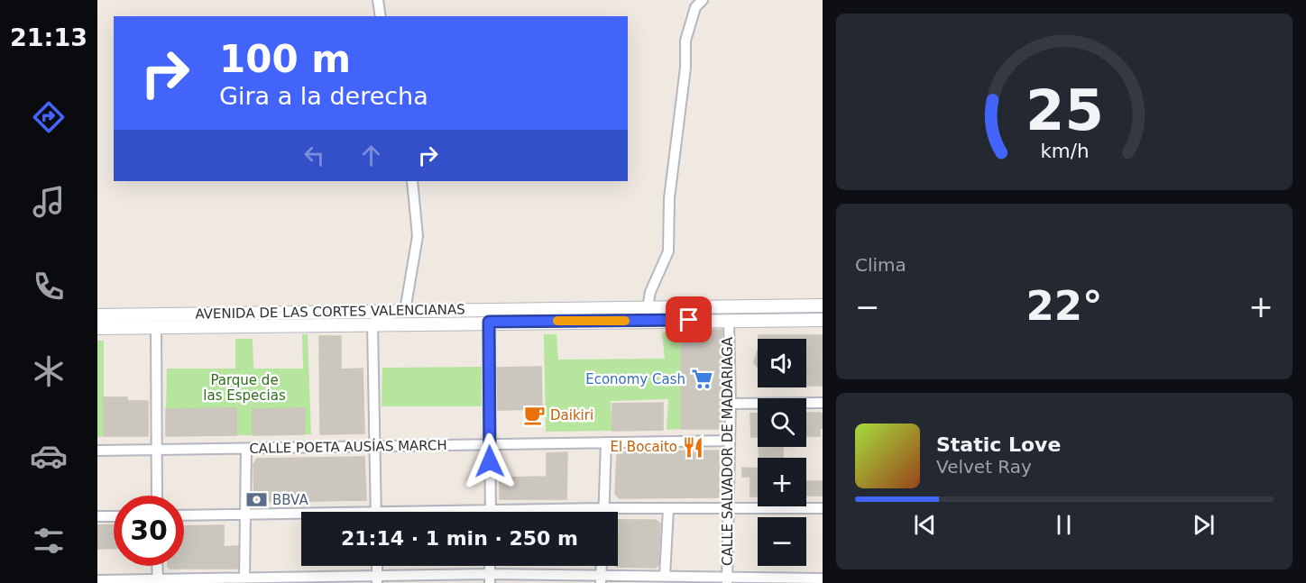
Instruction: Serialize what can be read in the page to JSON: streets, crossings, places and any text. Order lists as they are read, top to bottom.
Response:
{
  "streets": {
    "street": ["AVENIDA DE LAS CORTES VALENCIANAS", "CALLE POETA AUSÍAS MARCH", "CALLE SALVADOR DE MADARIAGA"]
  },
  "crossings": [
    ["AVENIDA DE LAS CORTES VALENCIANAS", "CALLE SALVADOR DE MADARIAGA"],
    ["CALLE POETA AUSÍAS MARCH", "CALLE SALVADOR DE MADARIAGA"]
  ],
  "parks": ["Parque de las Especias"],
  "places": {
    "supermarket": ["Economy Cash"],
    "cafe": ["Daikiri"],
    "restaurant": ["El Bocaito"],
    "bank": ["BBVA"]
  },
  "page": {
    "tabs": "21:13",
    "turn": ["100 m", "Gira a la derecha"],
    "tile": "Clima",
    "heat": ["−", "22°", "+"],
    "map_buttons": ["+", "−"],
    "song": ["Static Love", "Velvet Ray"],
    "limit": "30",
    "trip": "21:14 · 1 min · 250 m",
    "gauge": ["25", "km/h"]
  }
}
